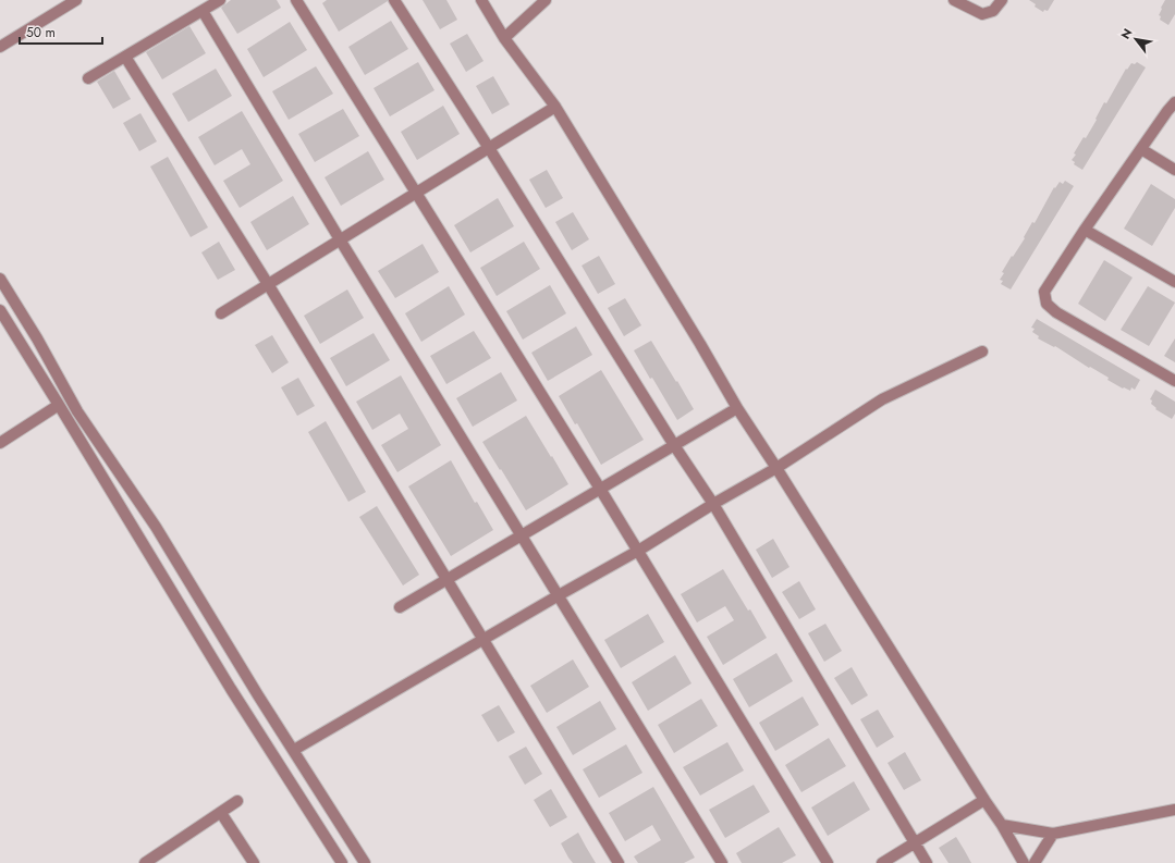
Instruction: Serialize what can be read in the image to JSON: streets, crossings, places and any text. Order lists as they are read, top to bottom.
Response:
{
  "scale_bar": "50 m",
  "north": "top left"
}
